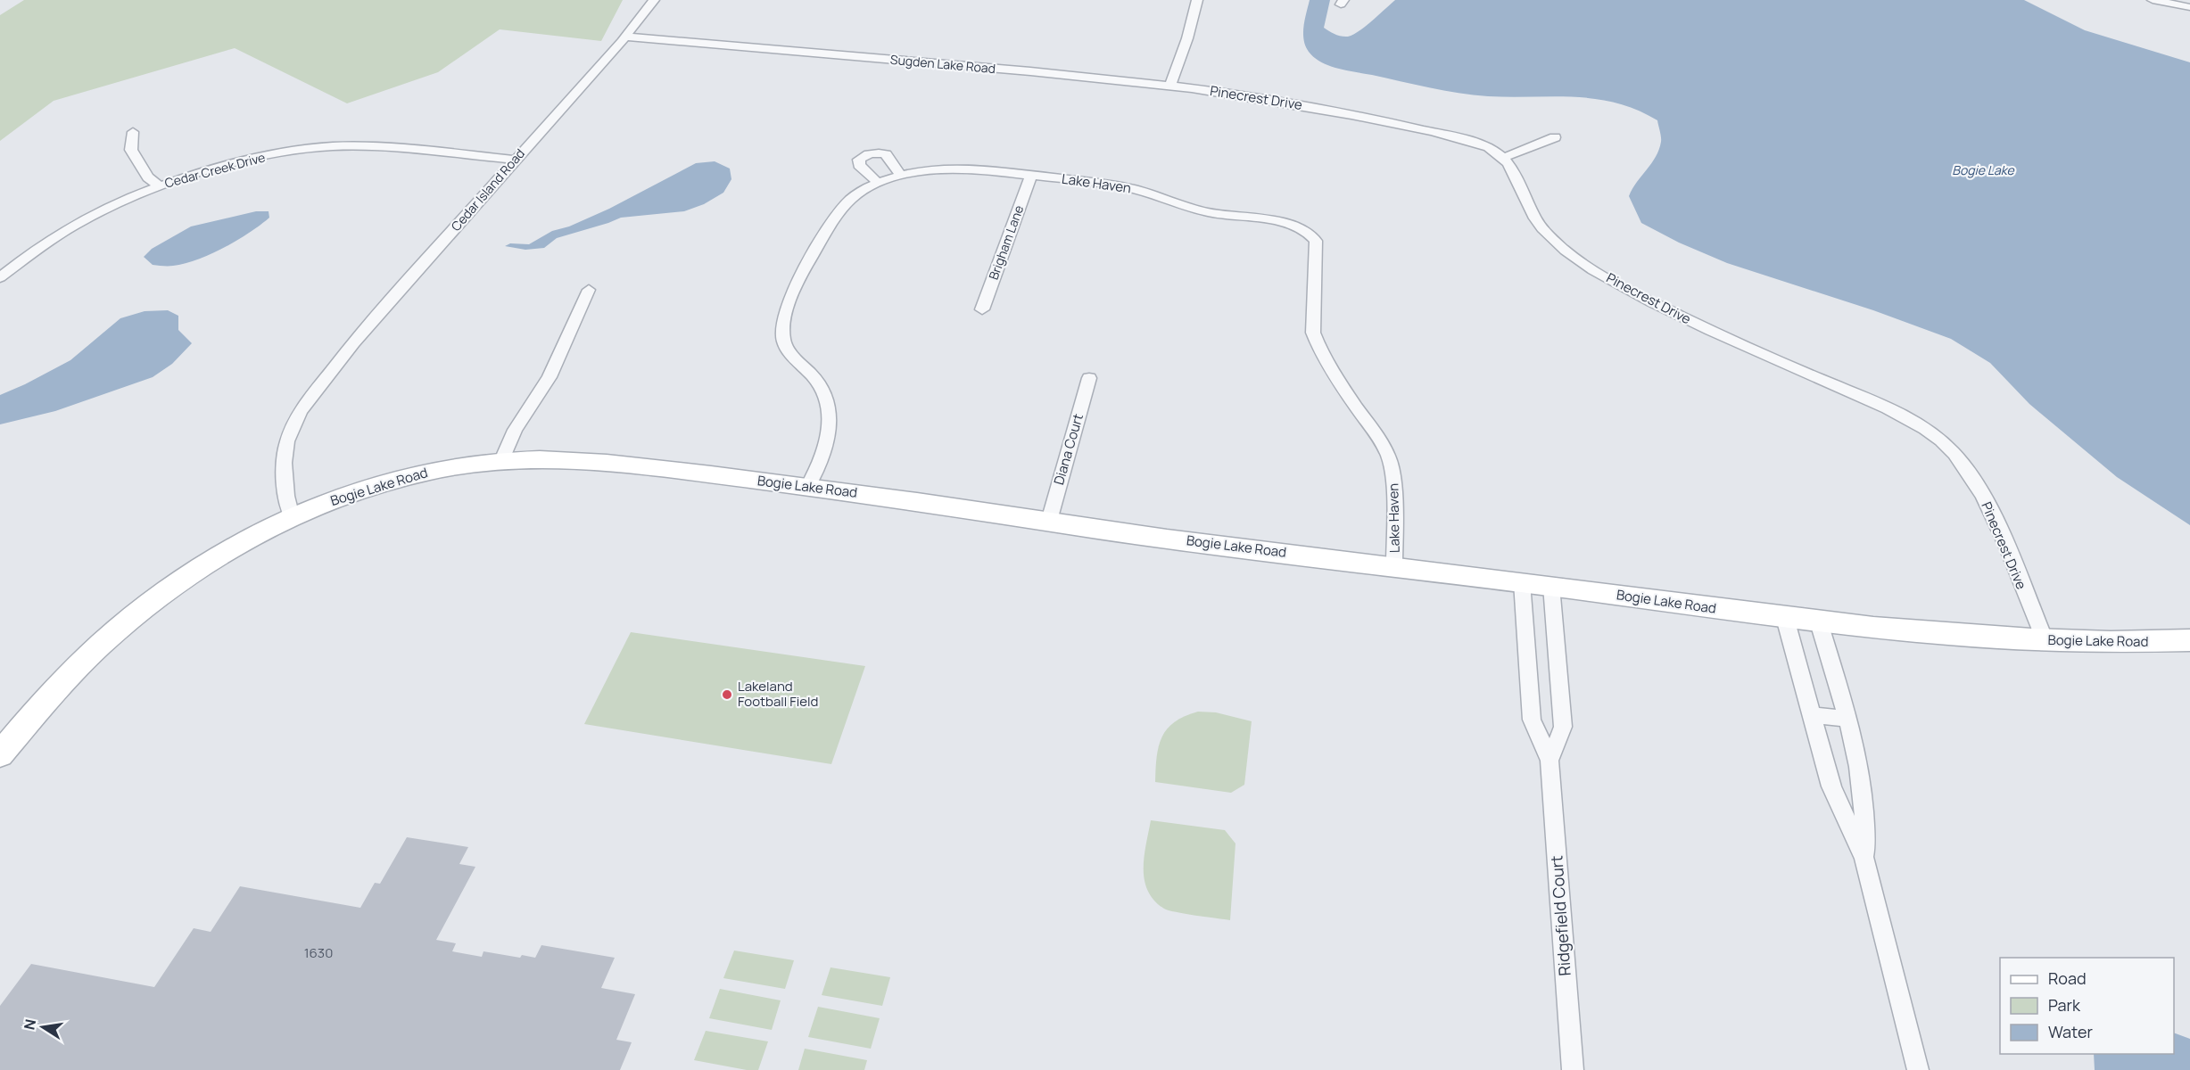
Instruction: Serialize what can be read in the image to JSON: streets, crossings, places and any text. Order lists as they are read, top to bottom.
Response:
{
  "streets": {
    "main road": ["Bogie Lake Road"],
    "street": [
      "Sugden Lake Road",
      "Pinecrest Drive",
      "Cedar Creek Drive",
      "Lake Haven",
      "Cedar Island Road",
      "Brigham Lane",
      "Diana Court",
      "Ridgefield Court"
    ]
  },
  "crossings": [
    ["Sugden Lake Road", "Pinecrest Drive"],
    ["Sugden Lake Road", "Cedar Island Road"],
    ["Pinecrest Drive", "Bogie Lake Road"],
    ["Cedar Creek Drive", "Cedar Island Road"],
    ["Lake Haven", "Brigham Lane"],
    ["Lake Haven", "Bogie Lake Road"],
    ["Cedar Island Road", "Bogie Lake Road"],
    ["Diana Court", "Bogie Lake Road"],
    ["Bogie Lake Road", "Ridgefield Court"]
  ],
  "water": ["Bogie Lake"],
  "places": ["Lakeland Football Field"],
  "house_numbers": ["1630"],
  "legend": ["Road", "Park", "Water"],
  "north": "left"
}
